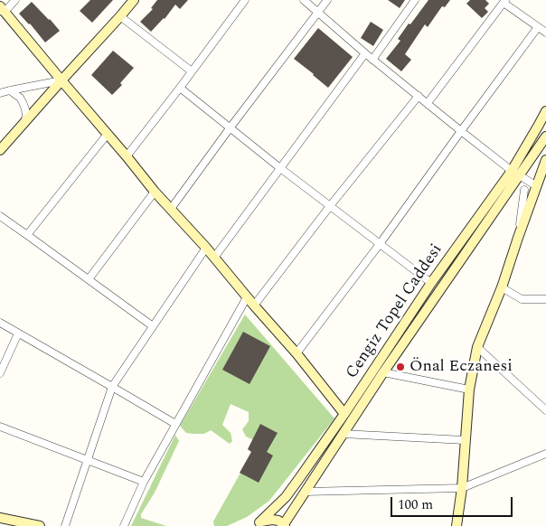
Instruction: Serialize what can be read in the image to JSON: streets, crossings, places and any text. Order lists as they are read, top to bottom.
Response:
{
  "streets": {
    "street": ["Cengiz Topel Caddesi"]
  },
  "places": ["Önal Eczanesi"],
  "scale_bar": "100 m"
}
